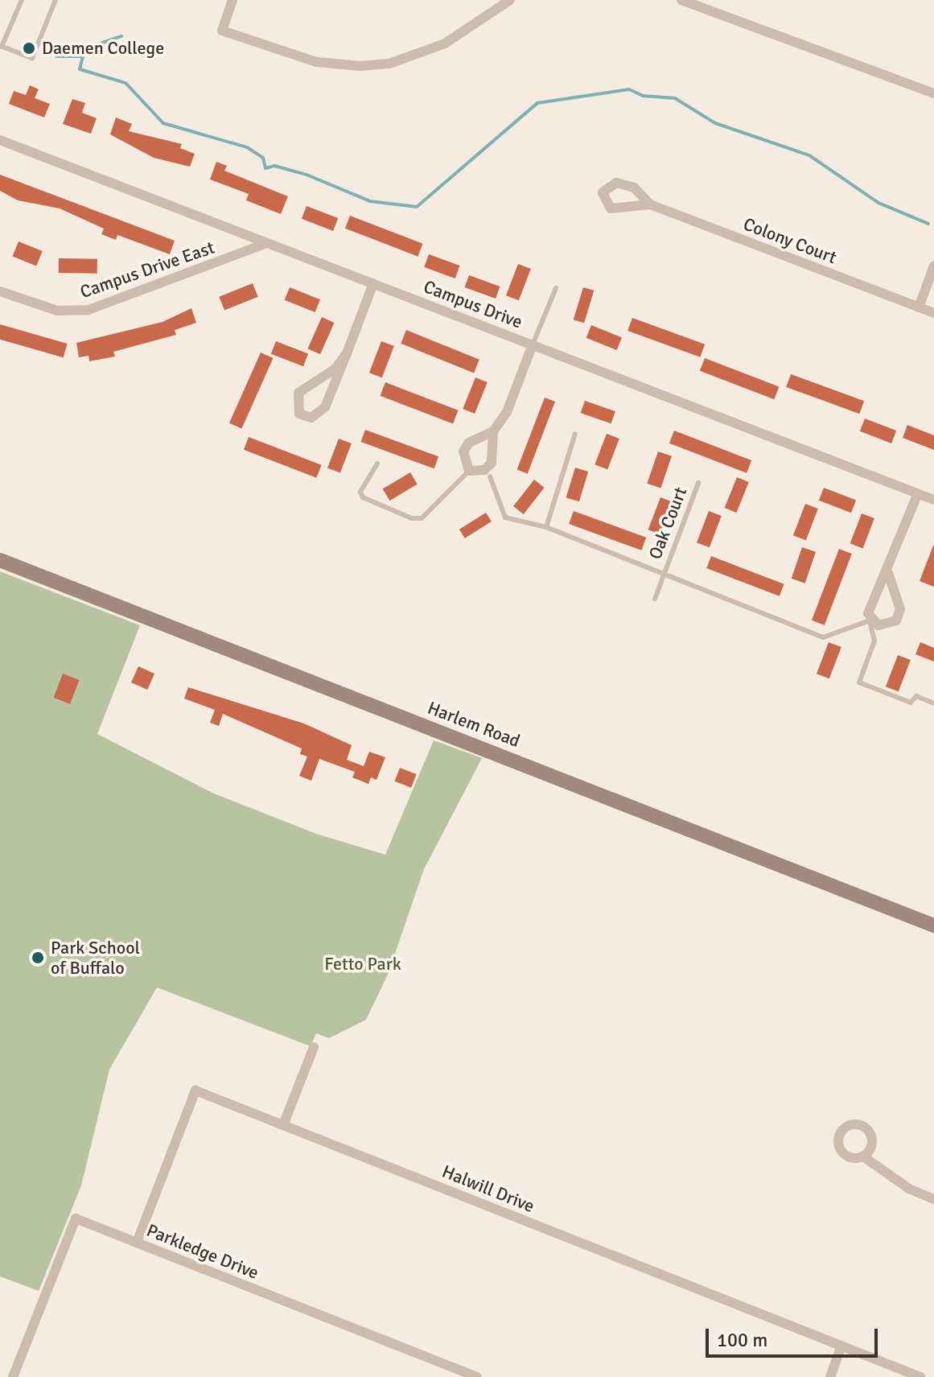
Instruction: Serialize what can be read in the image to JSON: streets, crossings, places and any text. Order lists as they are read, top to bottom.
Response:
{
  "streets": {
    "main road": ["Harlem Road"],
    "street": [
      "Colony Court",
      "Campus Drive East",
      "Campus Drive",
      "Halwill Drive",
      "Parkledge Drive"
    ],
    "lane": ["Oak Court"]
  },
  "crossings": [
    ["Campus Drive East", "Campus Drive"],
    ["Halwill Drive", "Parkledge Drive"]
  ],
  "parks": ["Fetto Park"],
  "places": ["Daemen College", "Park School of Buffalo"],
  "scale_bar": "100 m"
}
